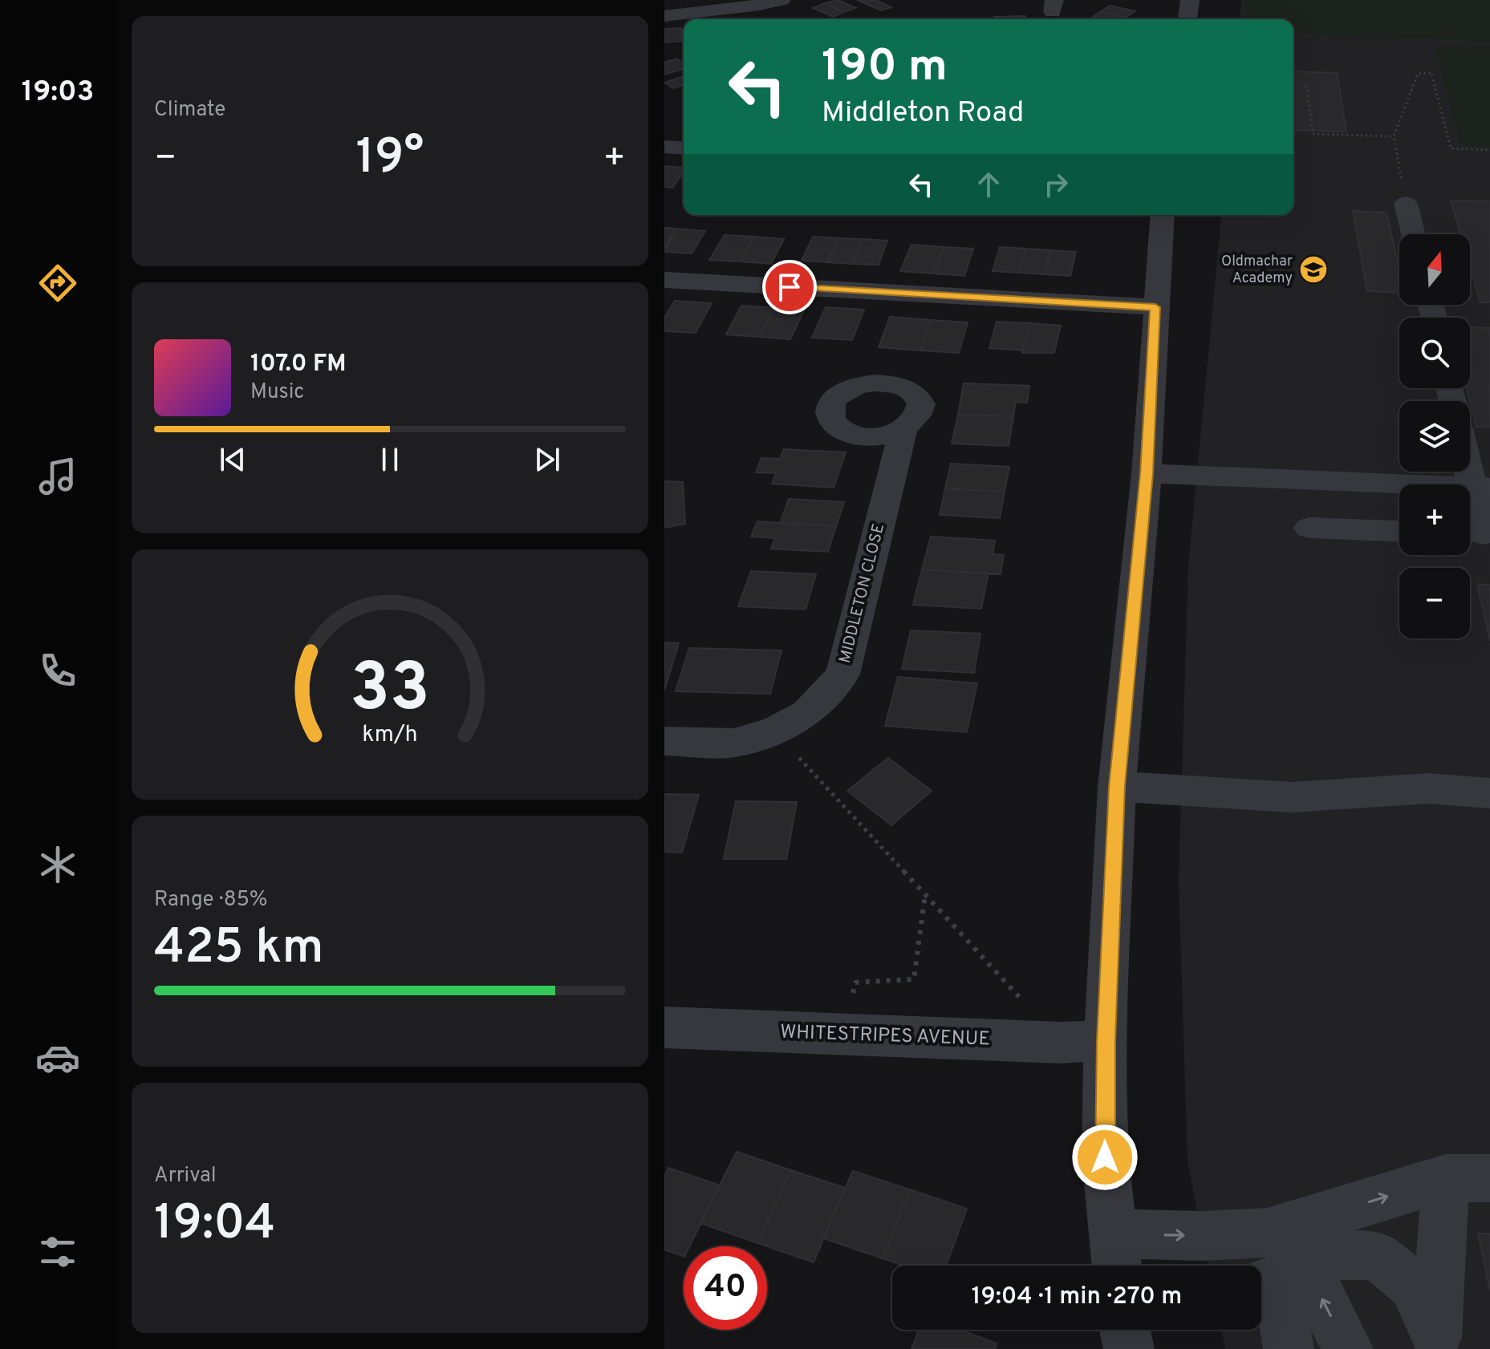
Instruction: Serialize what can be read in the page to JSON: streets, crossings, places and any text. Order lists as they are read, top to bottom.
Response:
{
  "streets": {
    "street": ["MIDDLETON CLOSE", "WHITESTRIPES AVENUE"]
  },
  "places": {
    "school or university": ["Oldmachar Academy"]
  },
  "north": "top",
  "page": {
    "tabs": "19:03",
    "tile": [
      "Climate",
      ["Range · 85%", "425 km"],
      ["Arrival", "19:04"]
    ],
    "turn": ["190 m", "Middleton Road"],
    "heat": ["−", "19°", "+"],
    "map_buttons": ["+", "−"],
    "song": ["107.0 FM", "Music"],
    "limit": "40",
    "trip": "19:04 · 1 min · 270 m",
    "gauge": ["33", "km/h"]
  }
}
